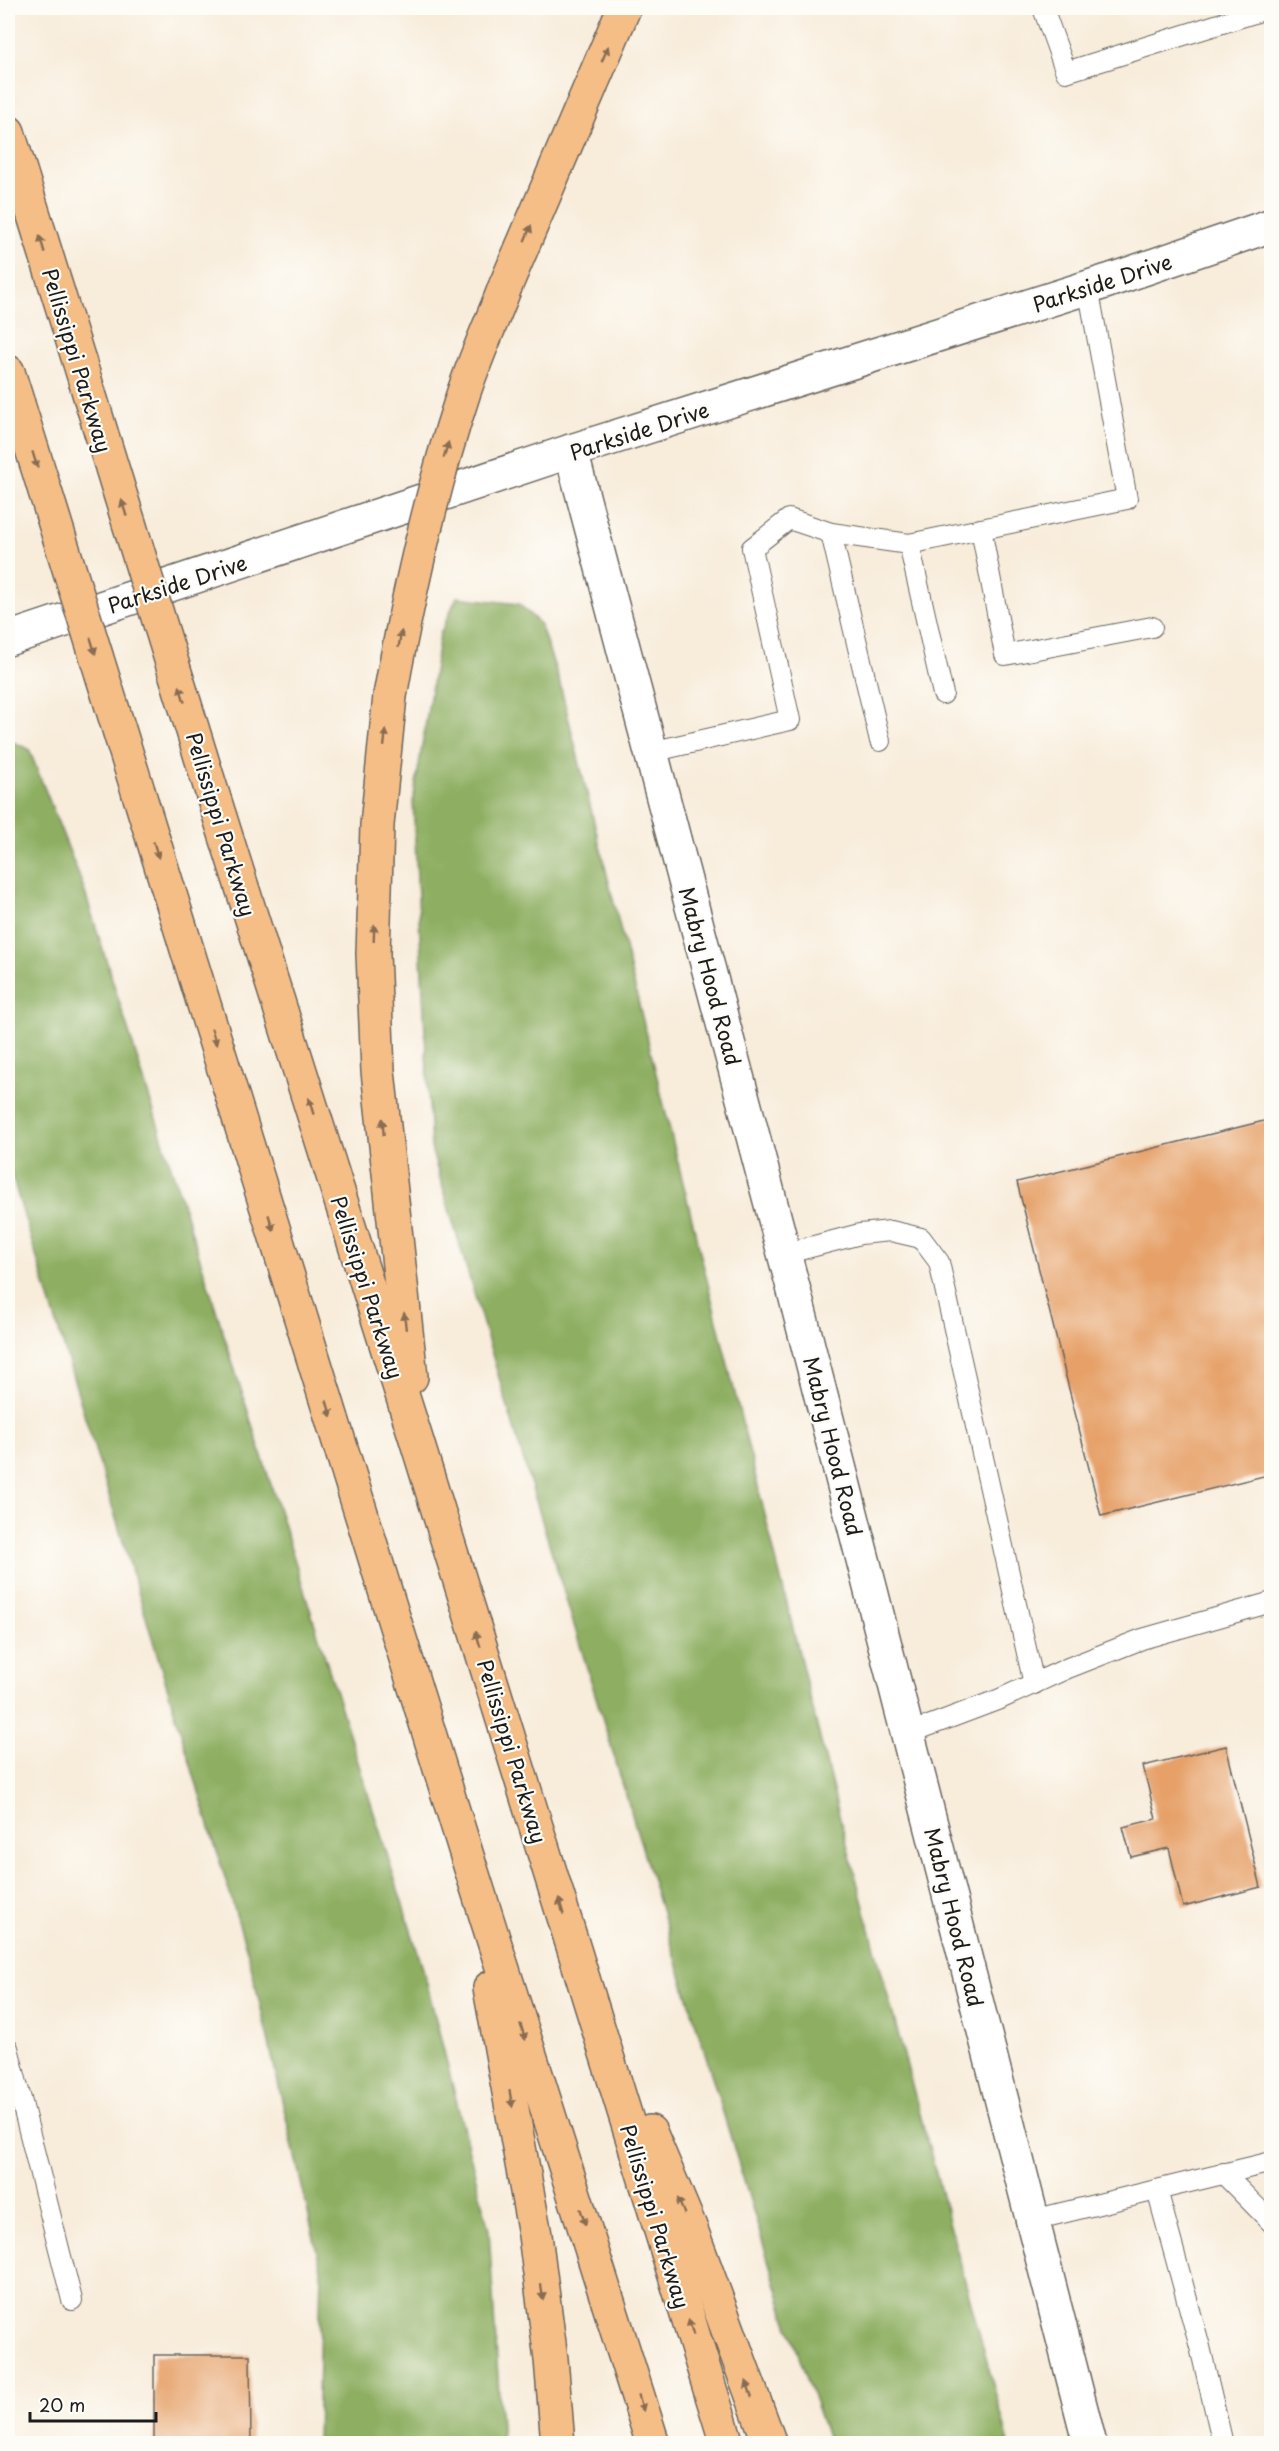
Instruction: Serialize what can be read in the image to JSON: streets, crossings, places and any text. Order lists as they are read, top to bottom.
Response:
{
  "streets": {
    "highway": ["Pellissippi Parkway"],
    "street": ["Parkside Drive", "Mabry Hood Road"]
  },
  "crossings": [
    ["Parkside Drive", "Mabry Hood Road"]
  ],
  "scale_bar": "20 m"
}
